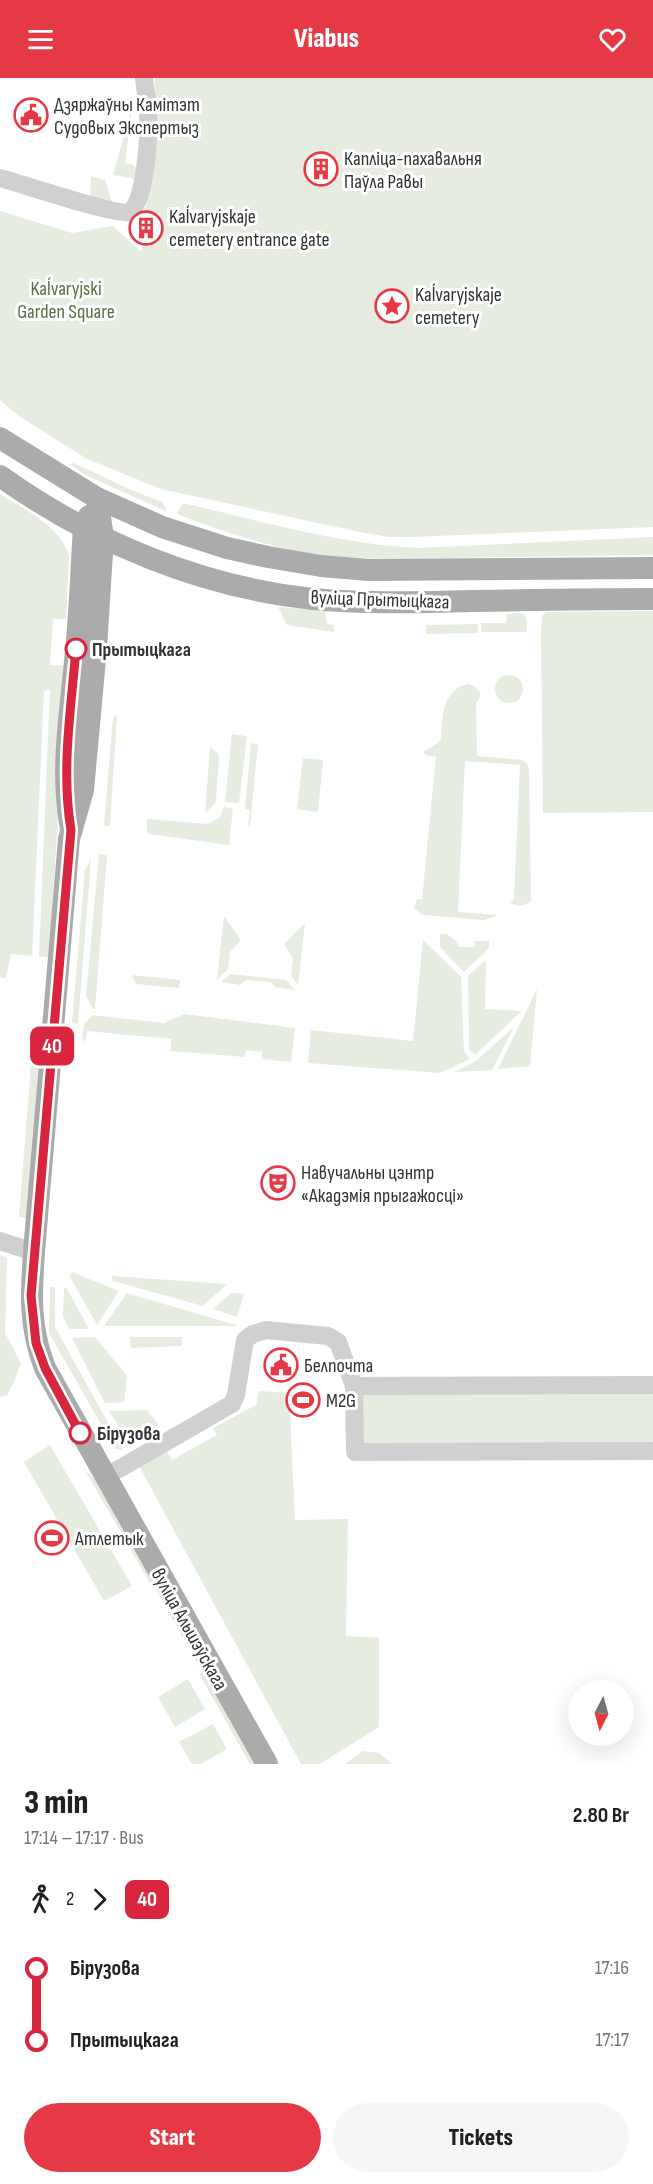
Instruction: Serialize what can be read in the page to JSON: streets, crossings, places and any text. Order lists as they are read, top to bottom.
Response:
{
  "streets": {
    "main road": ["вуліца Прытыцкага", "вуліца Альшэўскага"]
  },
  "crossings": [
    ["вуліца Прытыцкага", "вуліца Альшэўскага"]
  ],
  "parks": ["Kaĺvaryjski Garden Square"],
  "places": {
    "public building": ["Дзяржаўны Камітэт Судовых Экспертыз", "Белпочта"],
    "building": ["Капліца-пахавальня Паўла Равы", "Kaĺvaryjskaje cemetery entrance gate"],
    "place": ["Kaĺvaryjskaje cemetery"],
    "other": ["Прытыцкага", "Бірузова"],
    "theatre": ["Навучальны цэнтр «Акадэмія прыгажосці»"],
    "sports": ["M2G", "Атлетык"]
  },
  "lines": ["bus line 40"],
  "north": "bottom",
  "page": {
    "header": "Viabus",
    "on_map": "40",
    "heading": ["3 min", "17:14 – 17:17 · Bus", "2.80 Br"],
    "legs": ["2", "40"],
    "list": [
      {
        "name": "Бірузова",
        "value": "17:16"
      },
      {
        "name": "Прытыцкага",
        "value": "17:17"
      }
    ],
    "buttons": ["Start", "Tickets"]
  }
}
